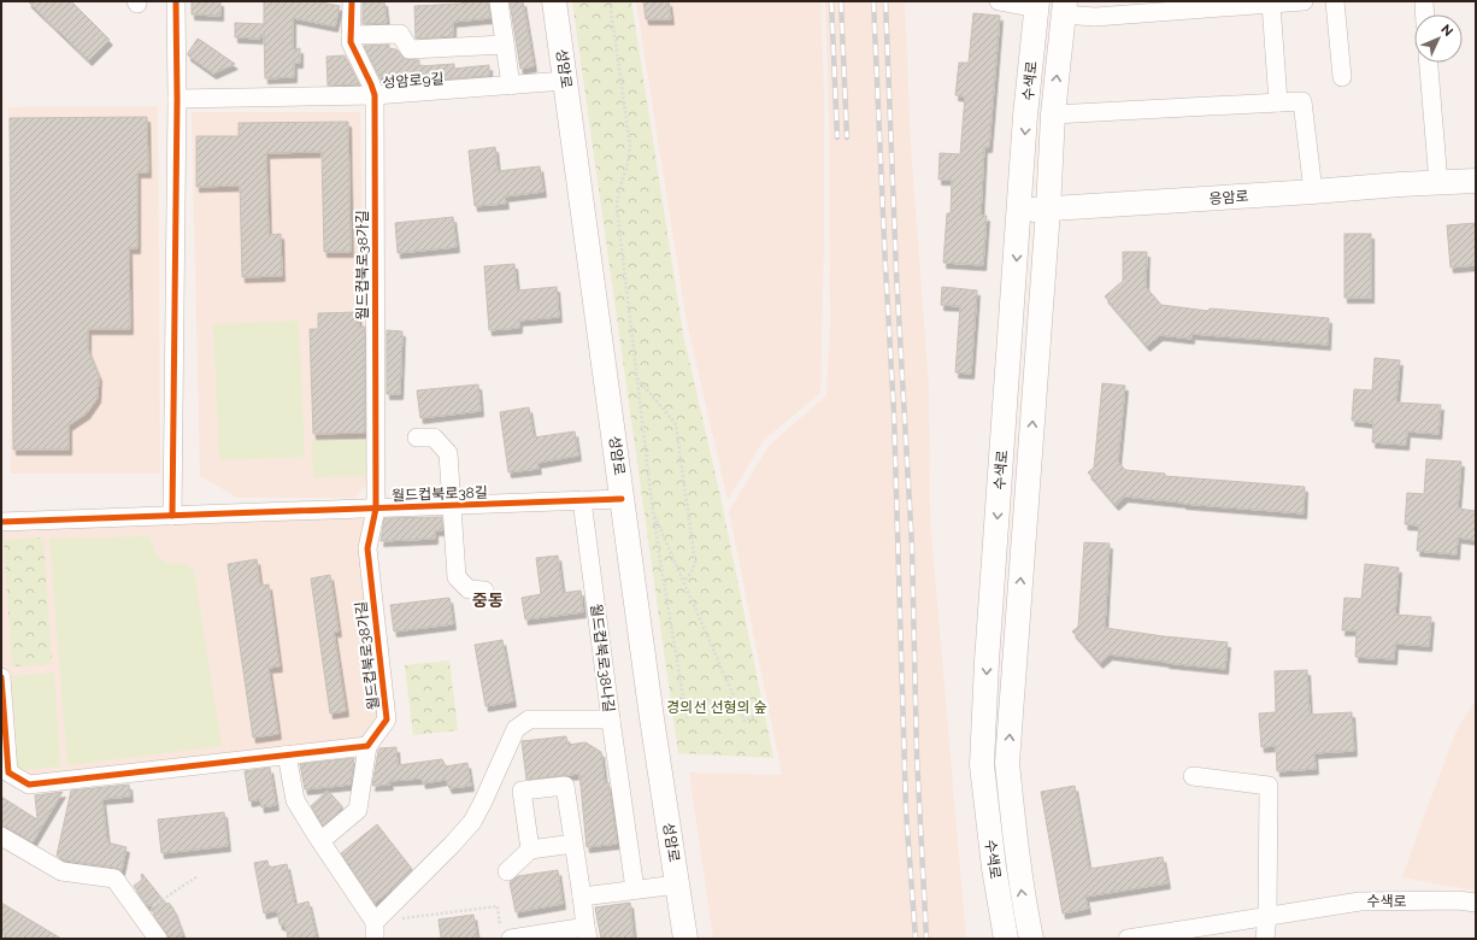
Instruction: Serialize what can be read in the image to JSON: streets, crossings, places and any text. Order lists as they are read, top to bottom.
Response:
{
  "streets": {
    "main road": ["성암로", "수색로", "응암로"],
    "street": [
      "성암로9길",
      "월드컵북로38가길",
      "월드컵북로38길",
      "월드컵북로38나길"
    ]
  },
  "crossings": [
    ["성암로", "성암로9길"],
    ["성암로", "월드컵북로38길"],
    ["성암로9길", "월드컵북로38가길"],
    ["수색로", "응암로"],
    ["월드컵북로38가길", "월드컵북로38길"],
    ["월드컵북로38길", "월드컵북로38나길"]
  ],
  "districts": ["중동"],
  "parks": ["경의선 선형의 숲"],
  "north": "top right"
}
